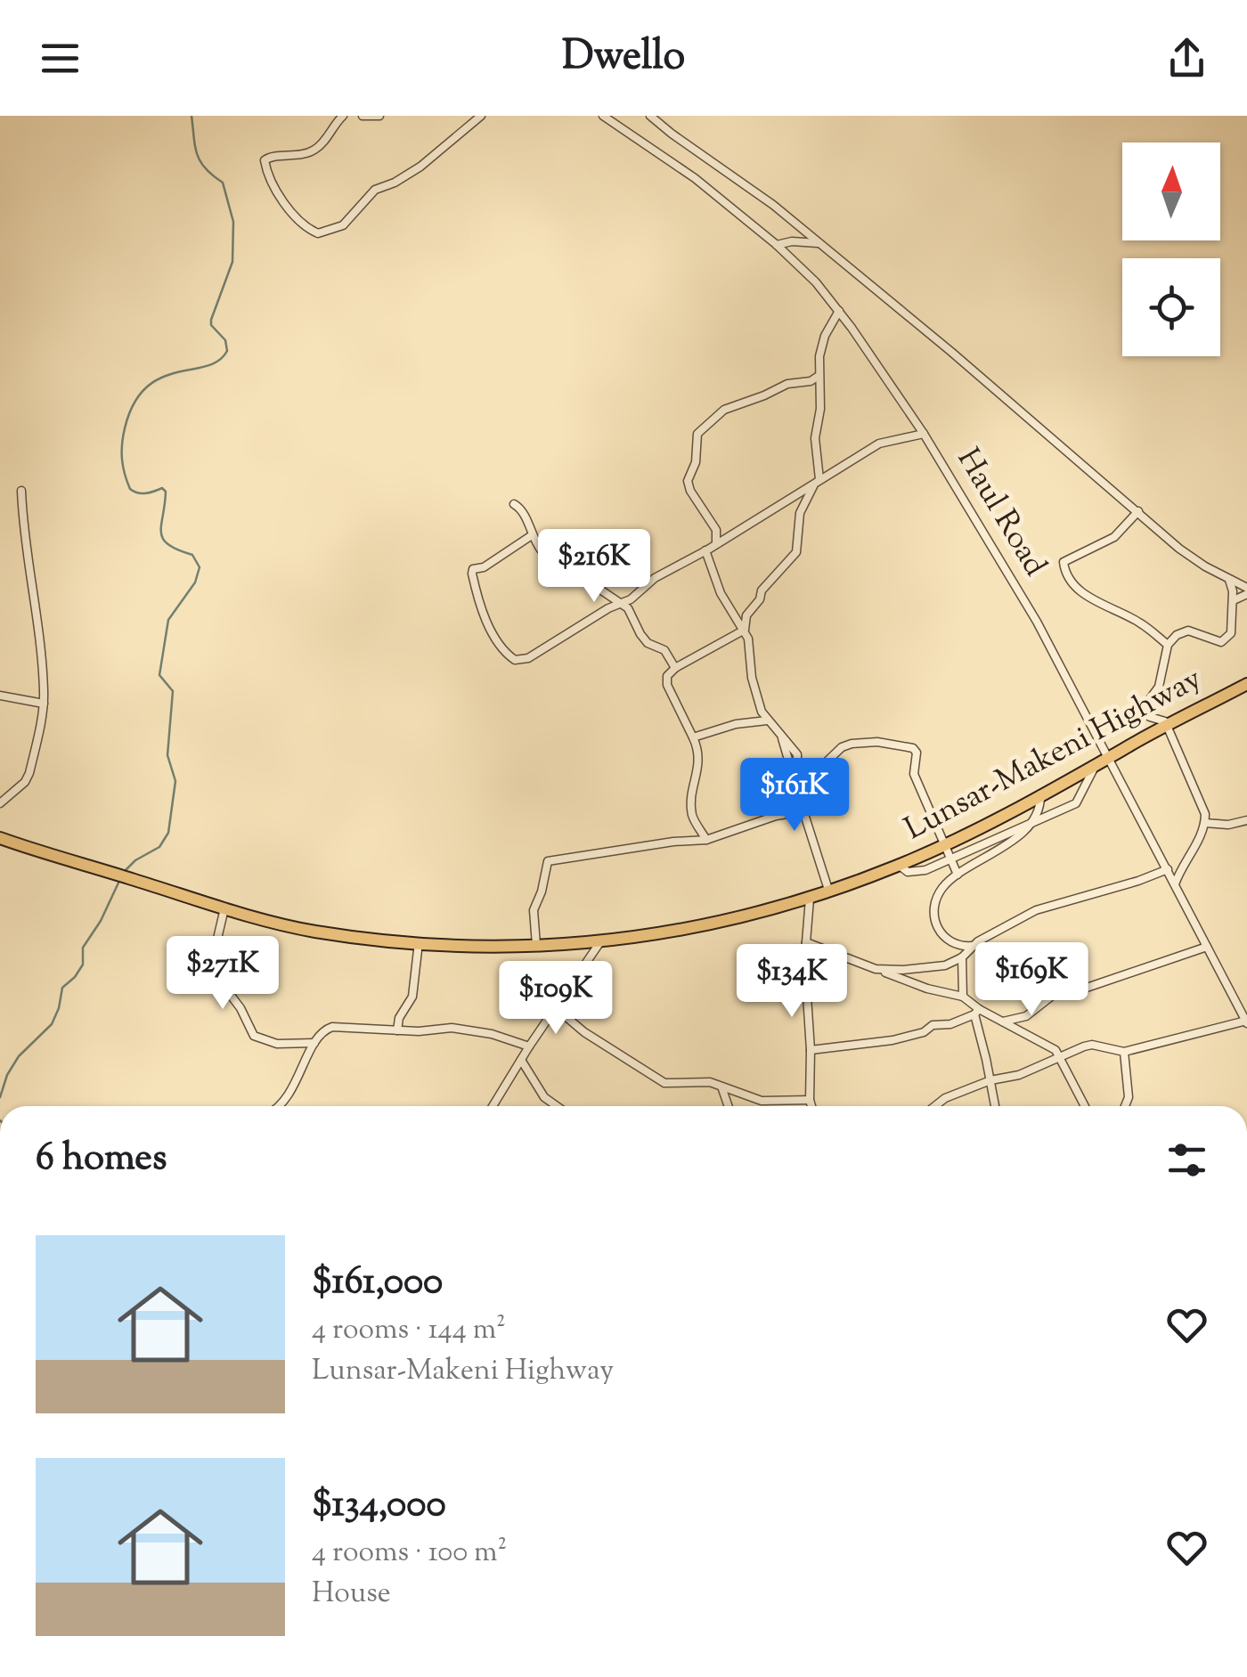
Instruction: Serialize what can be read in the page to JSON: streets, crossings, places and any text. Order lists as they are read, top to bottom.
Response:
{
  "streets": {
    "main road": ["Lunsar-Makeni Highway"],
    "street": ["Haul Road"]
  },
  "crossings": [
    ["Haul Road", "Lunsar-Makeni Highway"]
  ],
  "north": "top",
  "page": {
    "header": "Dwello",
    "price": [
      "$216K",
      "$161K",
      "$271K",
      "$169K",
      "$134K",
      "$109K"
    ],
    "heading": "6 homes",
    "list": [
      {
        "name": "$161,000",
        "note": "4 rooms · 144 m² · Lunsar-Makeni Highway"
      },
      {
        "name": "$134,000",
        "note": "4 rooms · 100 m² · House"
      }
    ]
  }
}
